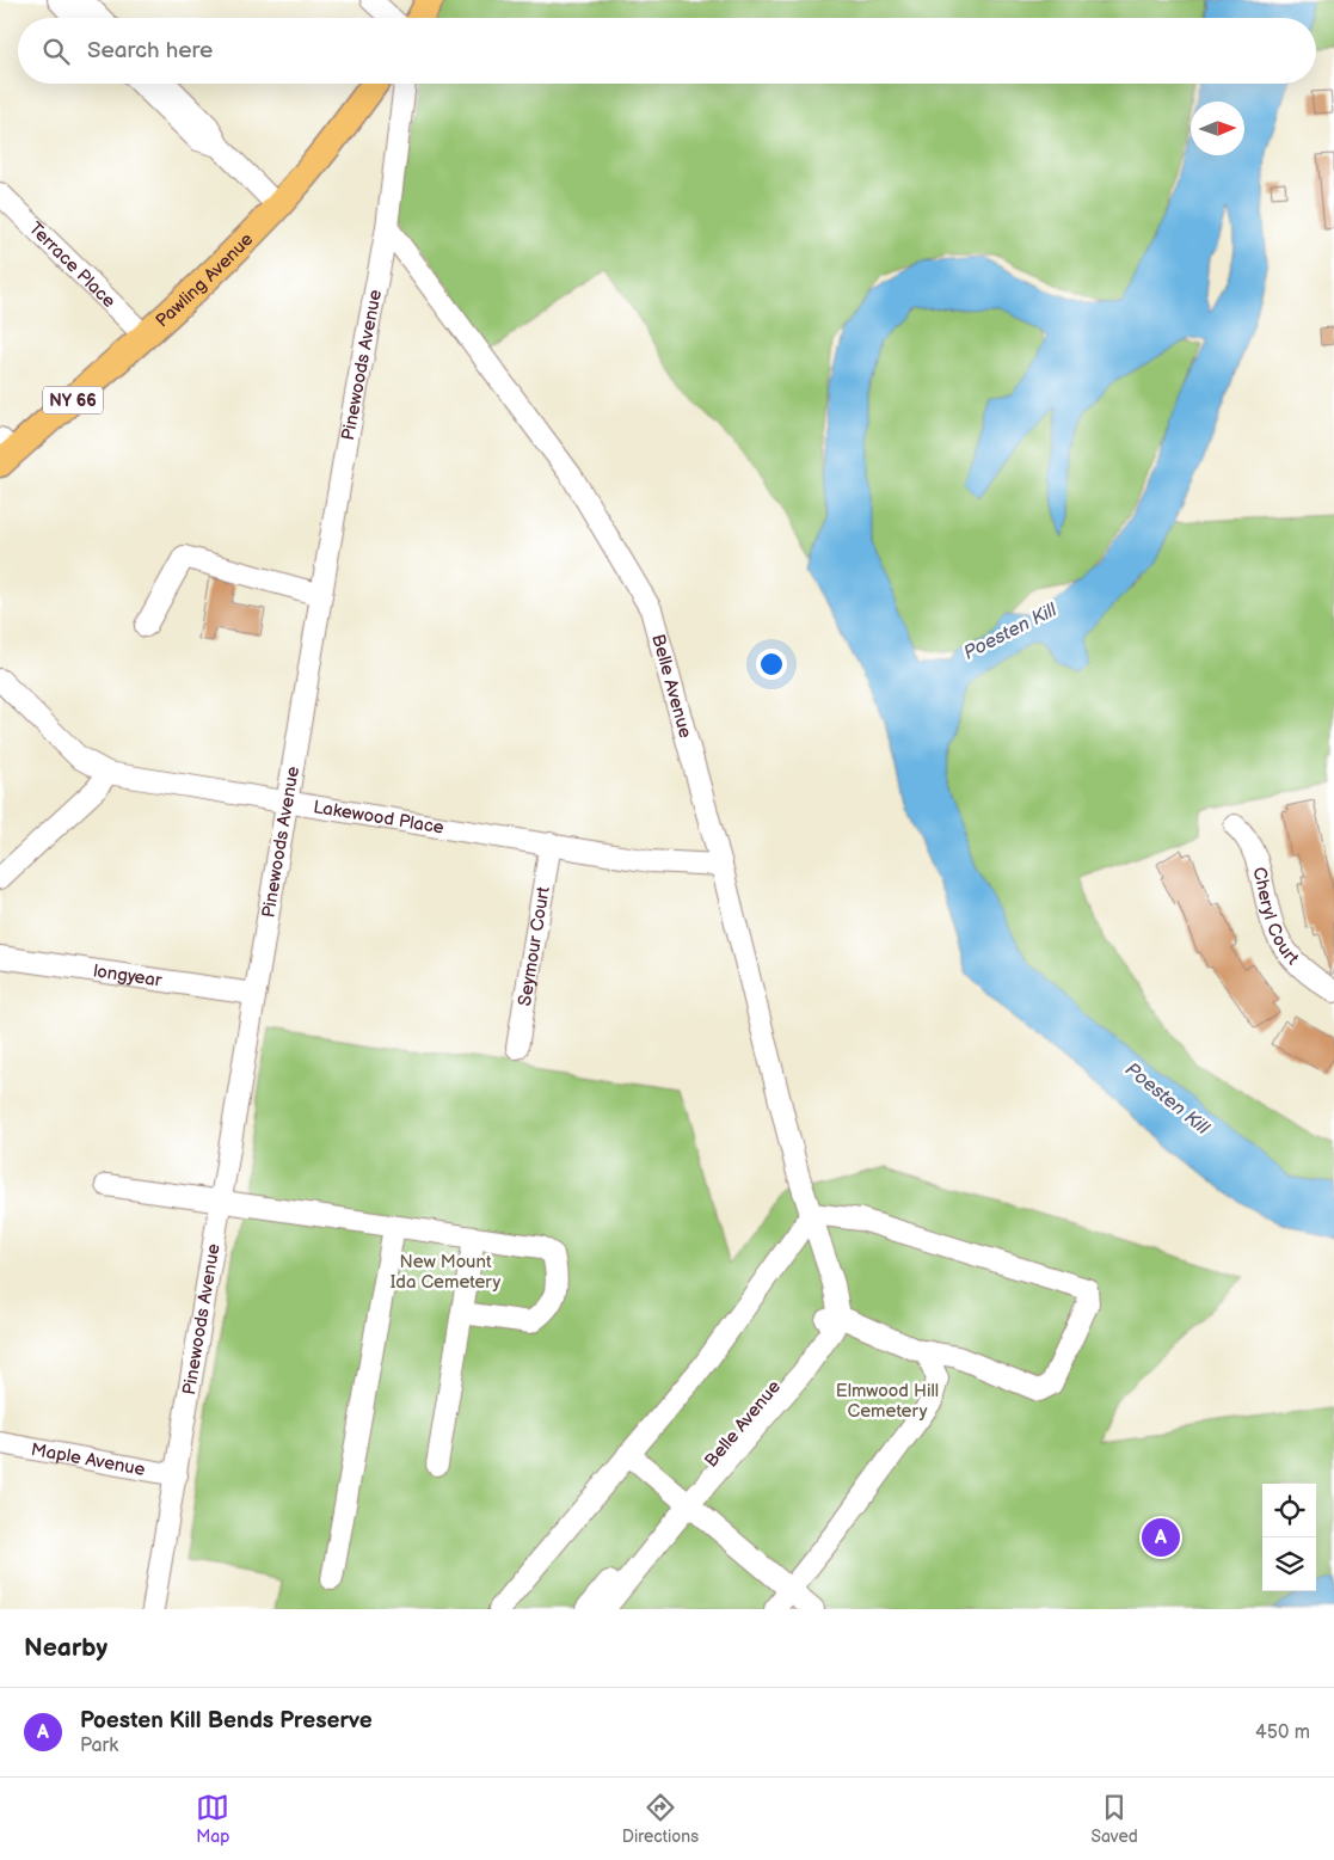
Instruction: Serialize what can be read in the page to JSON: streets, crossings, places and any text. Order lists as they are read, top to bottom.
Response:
{
  "streets": {
    "main road": ["Pawling Avenue", "NY 66"],
    "street": [
      "Terrace Place",
      "Pinewoods Avenue",
      "Belle Avenue",
      "Lakewood Place",
      "Cheryl Court",
      "Seymour Court",
      "longyear",
      "Maple Avenue"
    ]
  },
  "crossings": [
    ["Terrace Place", "Pawling Avenue"],
    ["Pinewoods Avenue", "Belle Avenue"],
    ["Pinewoods Avenue", "Lakewood Place"],
    ["Pinewoods Avenue", "longyear"],
    ["Pinewoods Avenue", "Maple Avenue"],
    ["Belle Avenue", "Lakewood Place"],
    ["Lakewood Place", "Seymour Court"]
  ],
  "water": ["Poesten Kill"],
  "parks": ["New Mount Ida Cemetery", "Elmwood Hill Cemetery"],
  "north": "right",
  "page": {
    "search": "Search here",
    "pins": "A",
    "heading": "Nearby",
    "list": [
      {
        "mark": "A",
        "name": "Poesten Kill Bends Preserve",
        "note": "Park",
        "value": "450 m"
      }
    ],
    "nav": ["Map", "Directions", "Saved"]
  }
}
